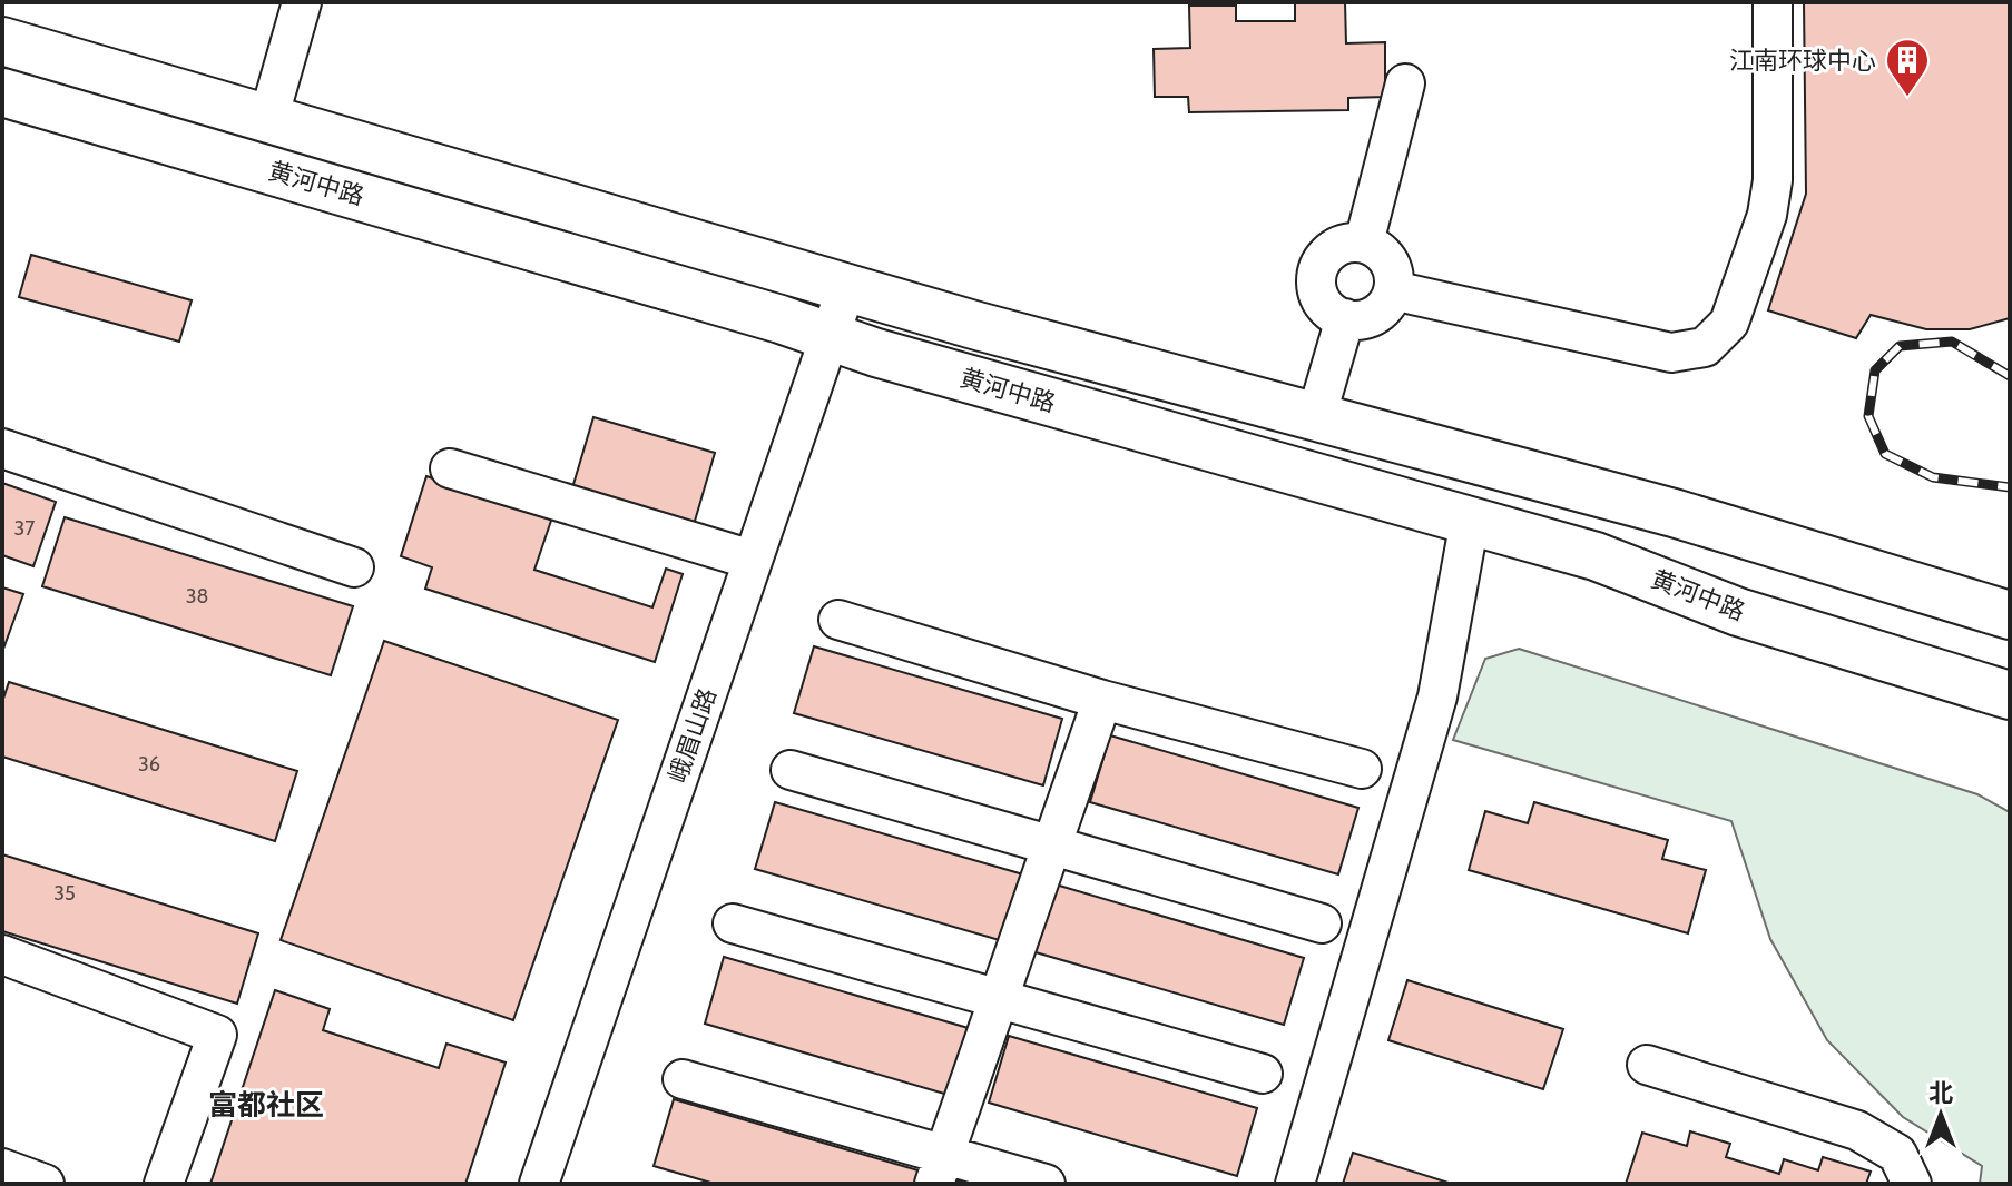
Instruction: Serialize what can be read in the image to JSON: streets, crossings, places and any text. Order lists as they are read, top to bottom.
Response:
{
  "streets": {
    "main road": ["黄河中路"],
    "street": ["峨眉山路"]
  },
  "crossings": [
    ["黄河中路", "峨眉山路"]
  ],
  "districts": ["富都社区"],
  "places": {
    "building": ["江南环球中心"]
  },
  "house_numbers": [
    "37",
    "38",
    "36",
    "35"
  ],
  "north": "top"
}
